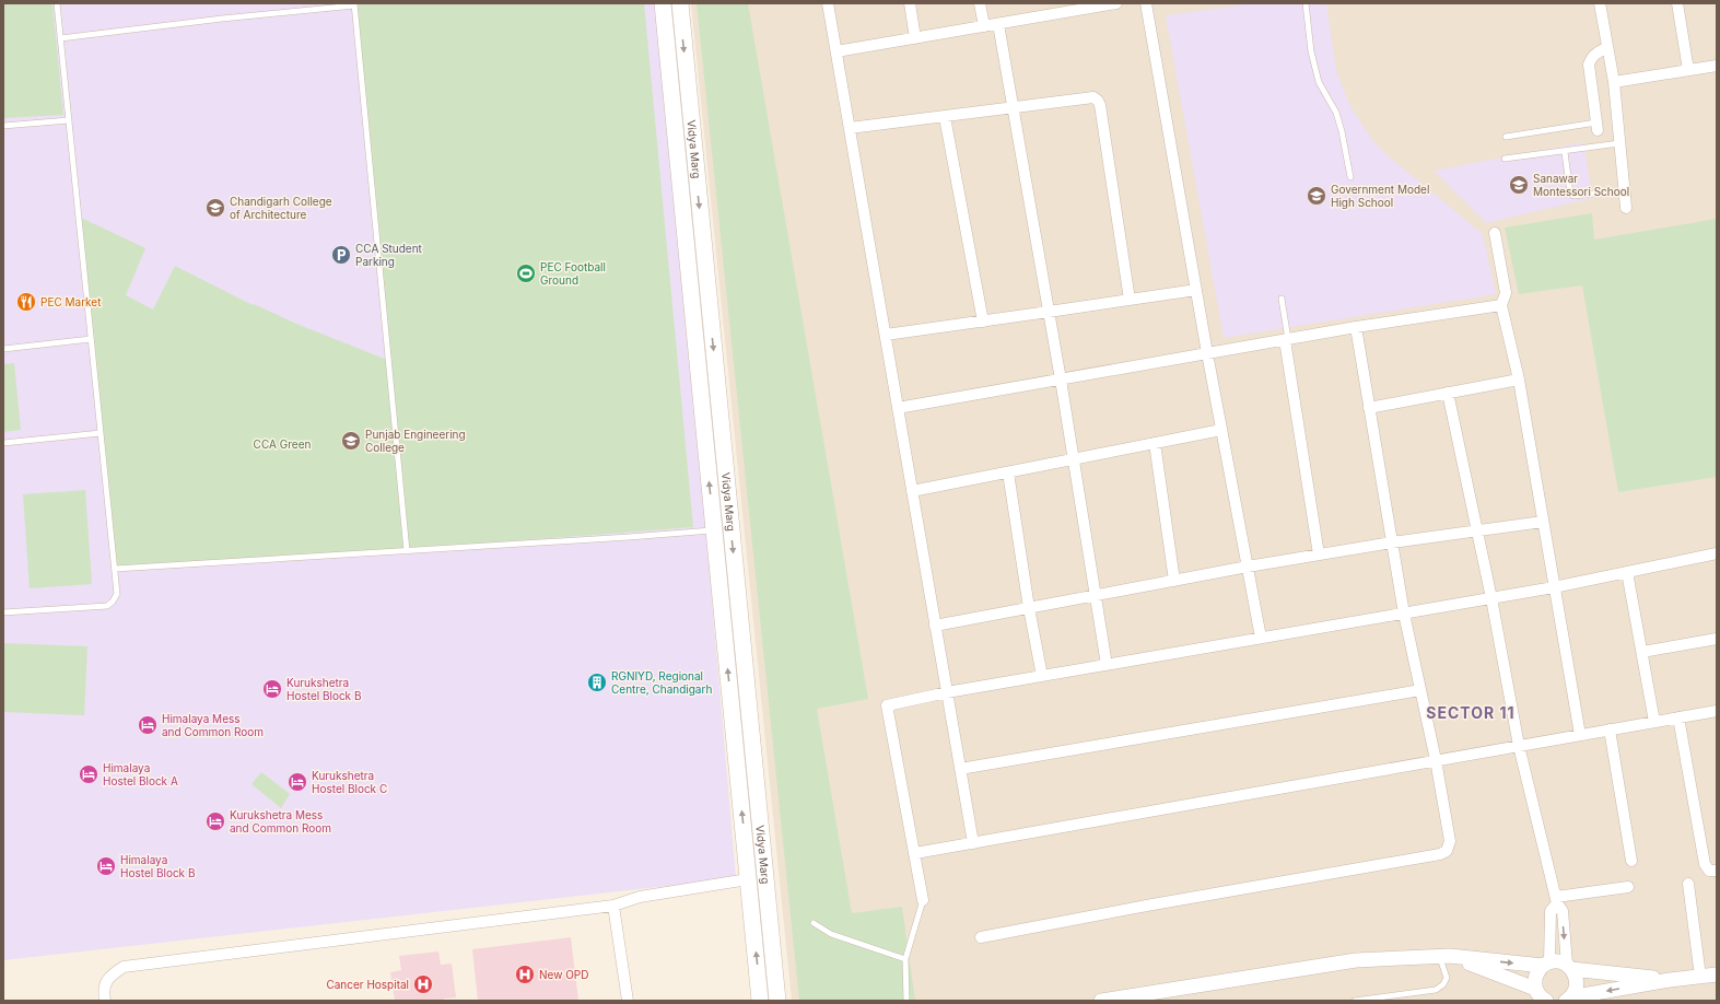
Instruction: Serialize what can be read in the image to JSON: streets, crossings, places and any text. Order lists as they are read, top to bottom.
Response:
{
  "streets": {
    "main road": ["Vidya Marg"]
  },
  "districts": ["SECTOR 11"],
  "parks": ["CCA Green"],
  "places": {
    "school or university": [
      "Sanawar Montessori School",
      "Government Model High School",
      "Chandigarh College of Architecture",
      "Punjab Engineering College"
    ],
    "parking": ["CCA Student Parking"],
    "sports": ["PEC Football Ground"],
    "restaurant": ["PEC Market"],
    "building": ["RGNIYD, Regional Centre, Chandigarh"],
    "hotel": [
      "Kurukshetra Hostel Block B",
      "Himalaya Mess and Common Room",
      "Himalaya Hostel Block A",
      "Kurukshetra Hostel Block C",
      "Kurukshetra Mess and Common Room",
      "Himalaya Hostel Block B"
    ],
    "hospital": ["New OPD", "Cancer Hospital"]
  }
}
